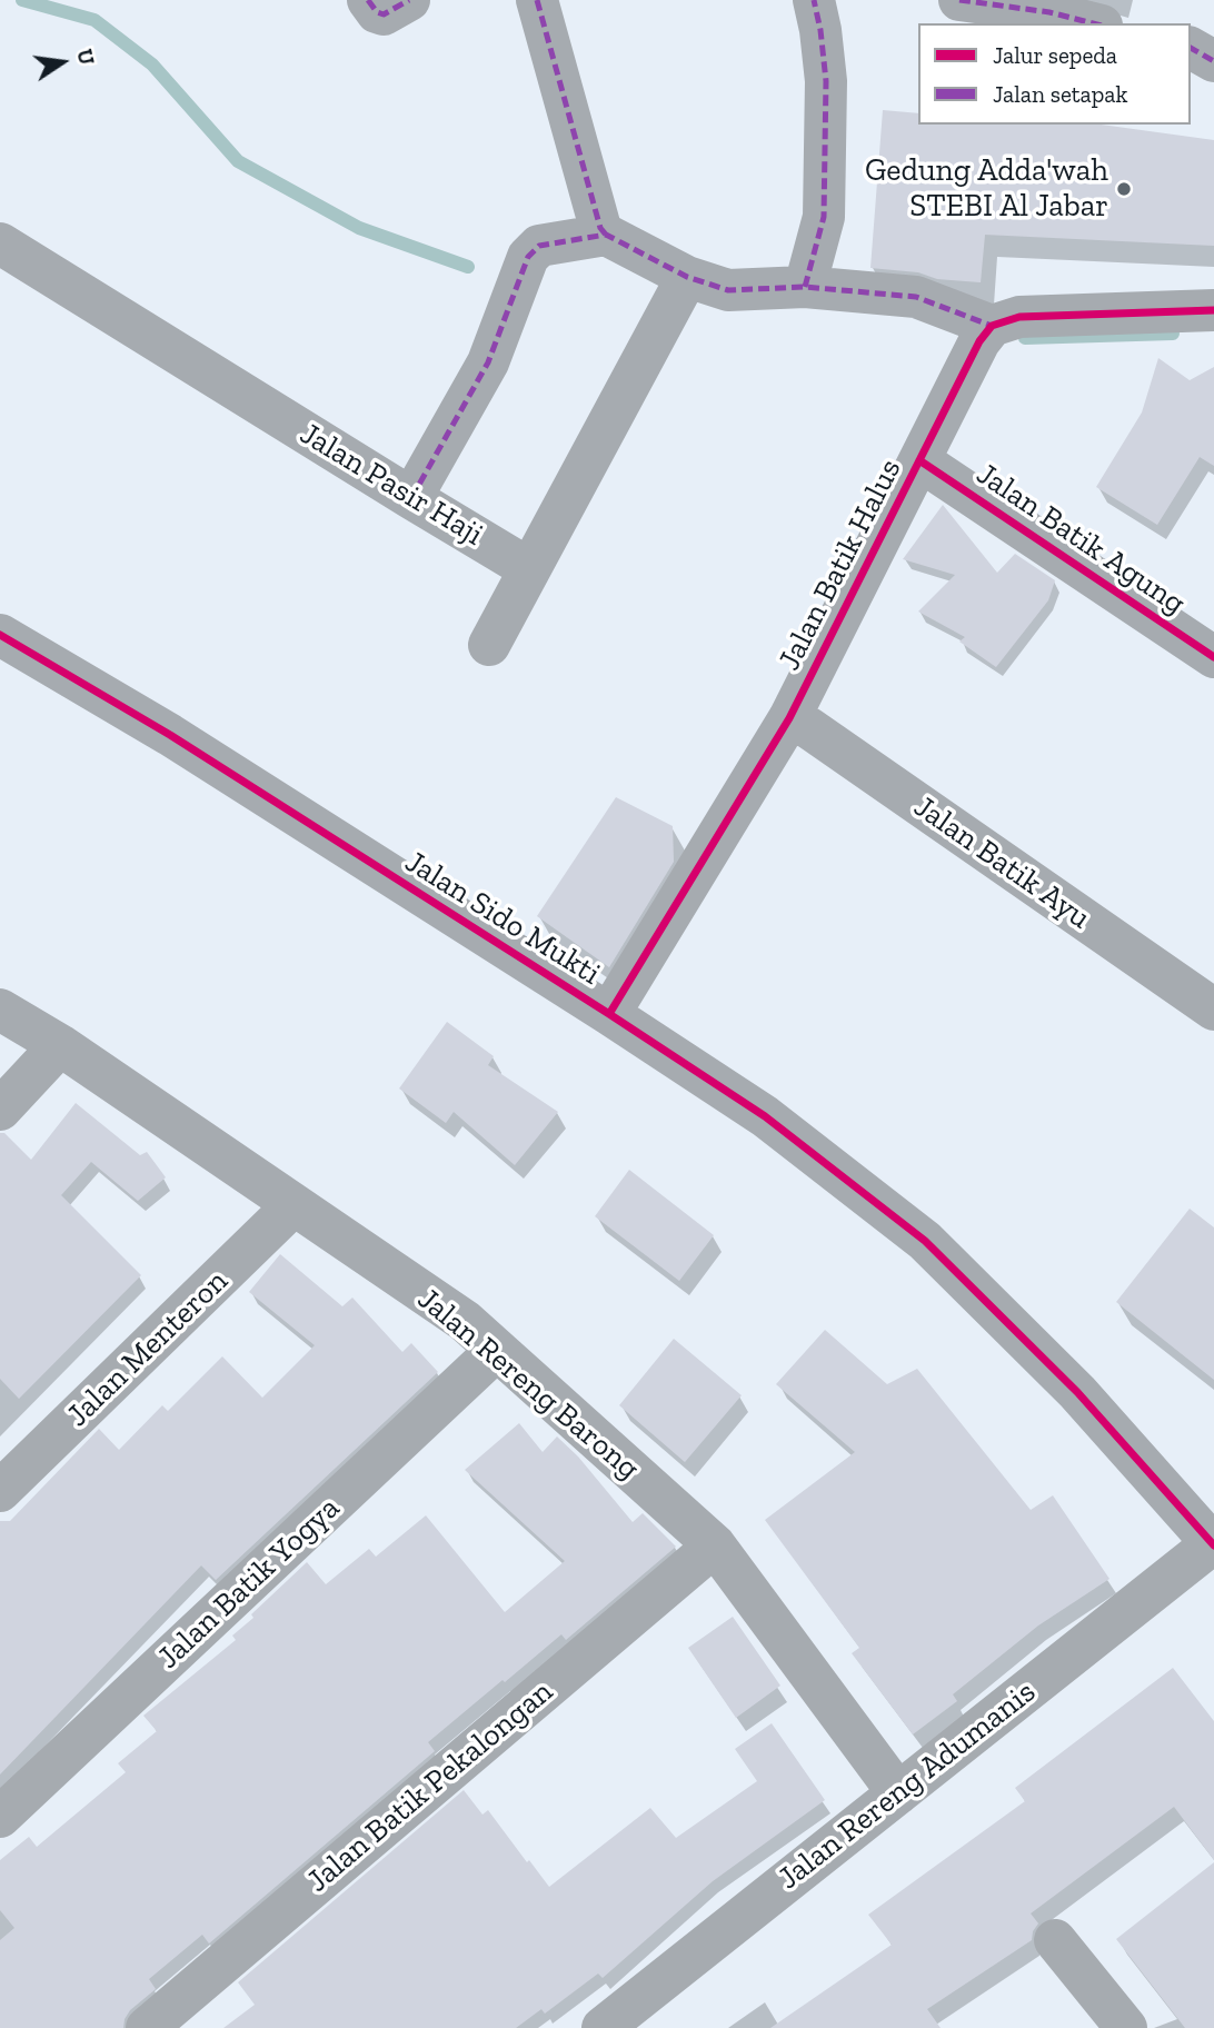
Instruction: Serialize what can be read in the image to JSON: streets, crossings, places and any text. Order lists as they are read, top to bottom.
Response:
{
  "streets": {
    "street": [
      "Jalan Pasir Haji",
      "Jalan Batik Agung",
      "Jalan Batik Halus",
      "Jalan Batik Ayu",
      "Jalan Sido Mukti",
      "Jalan Menteron",
      "Jalan Rereng Barong",
      "Jalan Batik Yogya",
      "Jalan Rereng Adumanis",
      "Jalan Batik Pekalongan"
    ]
  },
  "crossings": [
    ["Jalan Batik Agung", "Jalan Batik Halus"],
    ["Jalan Batik Halus", "Jalan Batik Ayu"],
    ["Jalan Batik Halus", "Jalan Sido Mukti"],
    ["Jalan Sido Mukti", "Jalan Rereng Adumanis"],
    ["Jalan Menteron", "Jalan Rereng Barong"],
    ["Jalan Rereng Barong", "Jalan Batik Yogya"],
    ["Jalan Rereng Barong", "Jalan Rereng Adumanis"],
    ["Jalan Rereng Barong", "Jalan Batik Pekalongan"]
  ],
  "places": ["Gedung Adda'wah STEBI Al Jabar"],
  "legend": ["Jalur sepeda", "Jalan setapak"],
  "north": "right"
}
